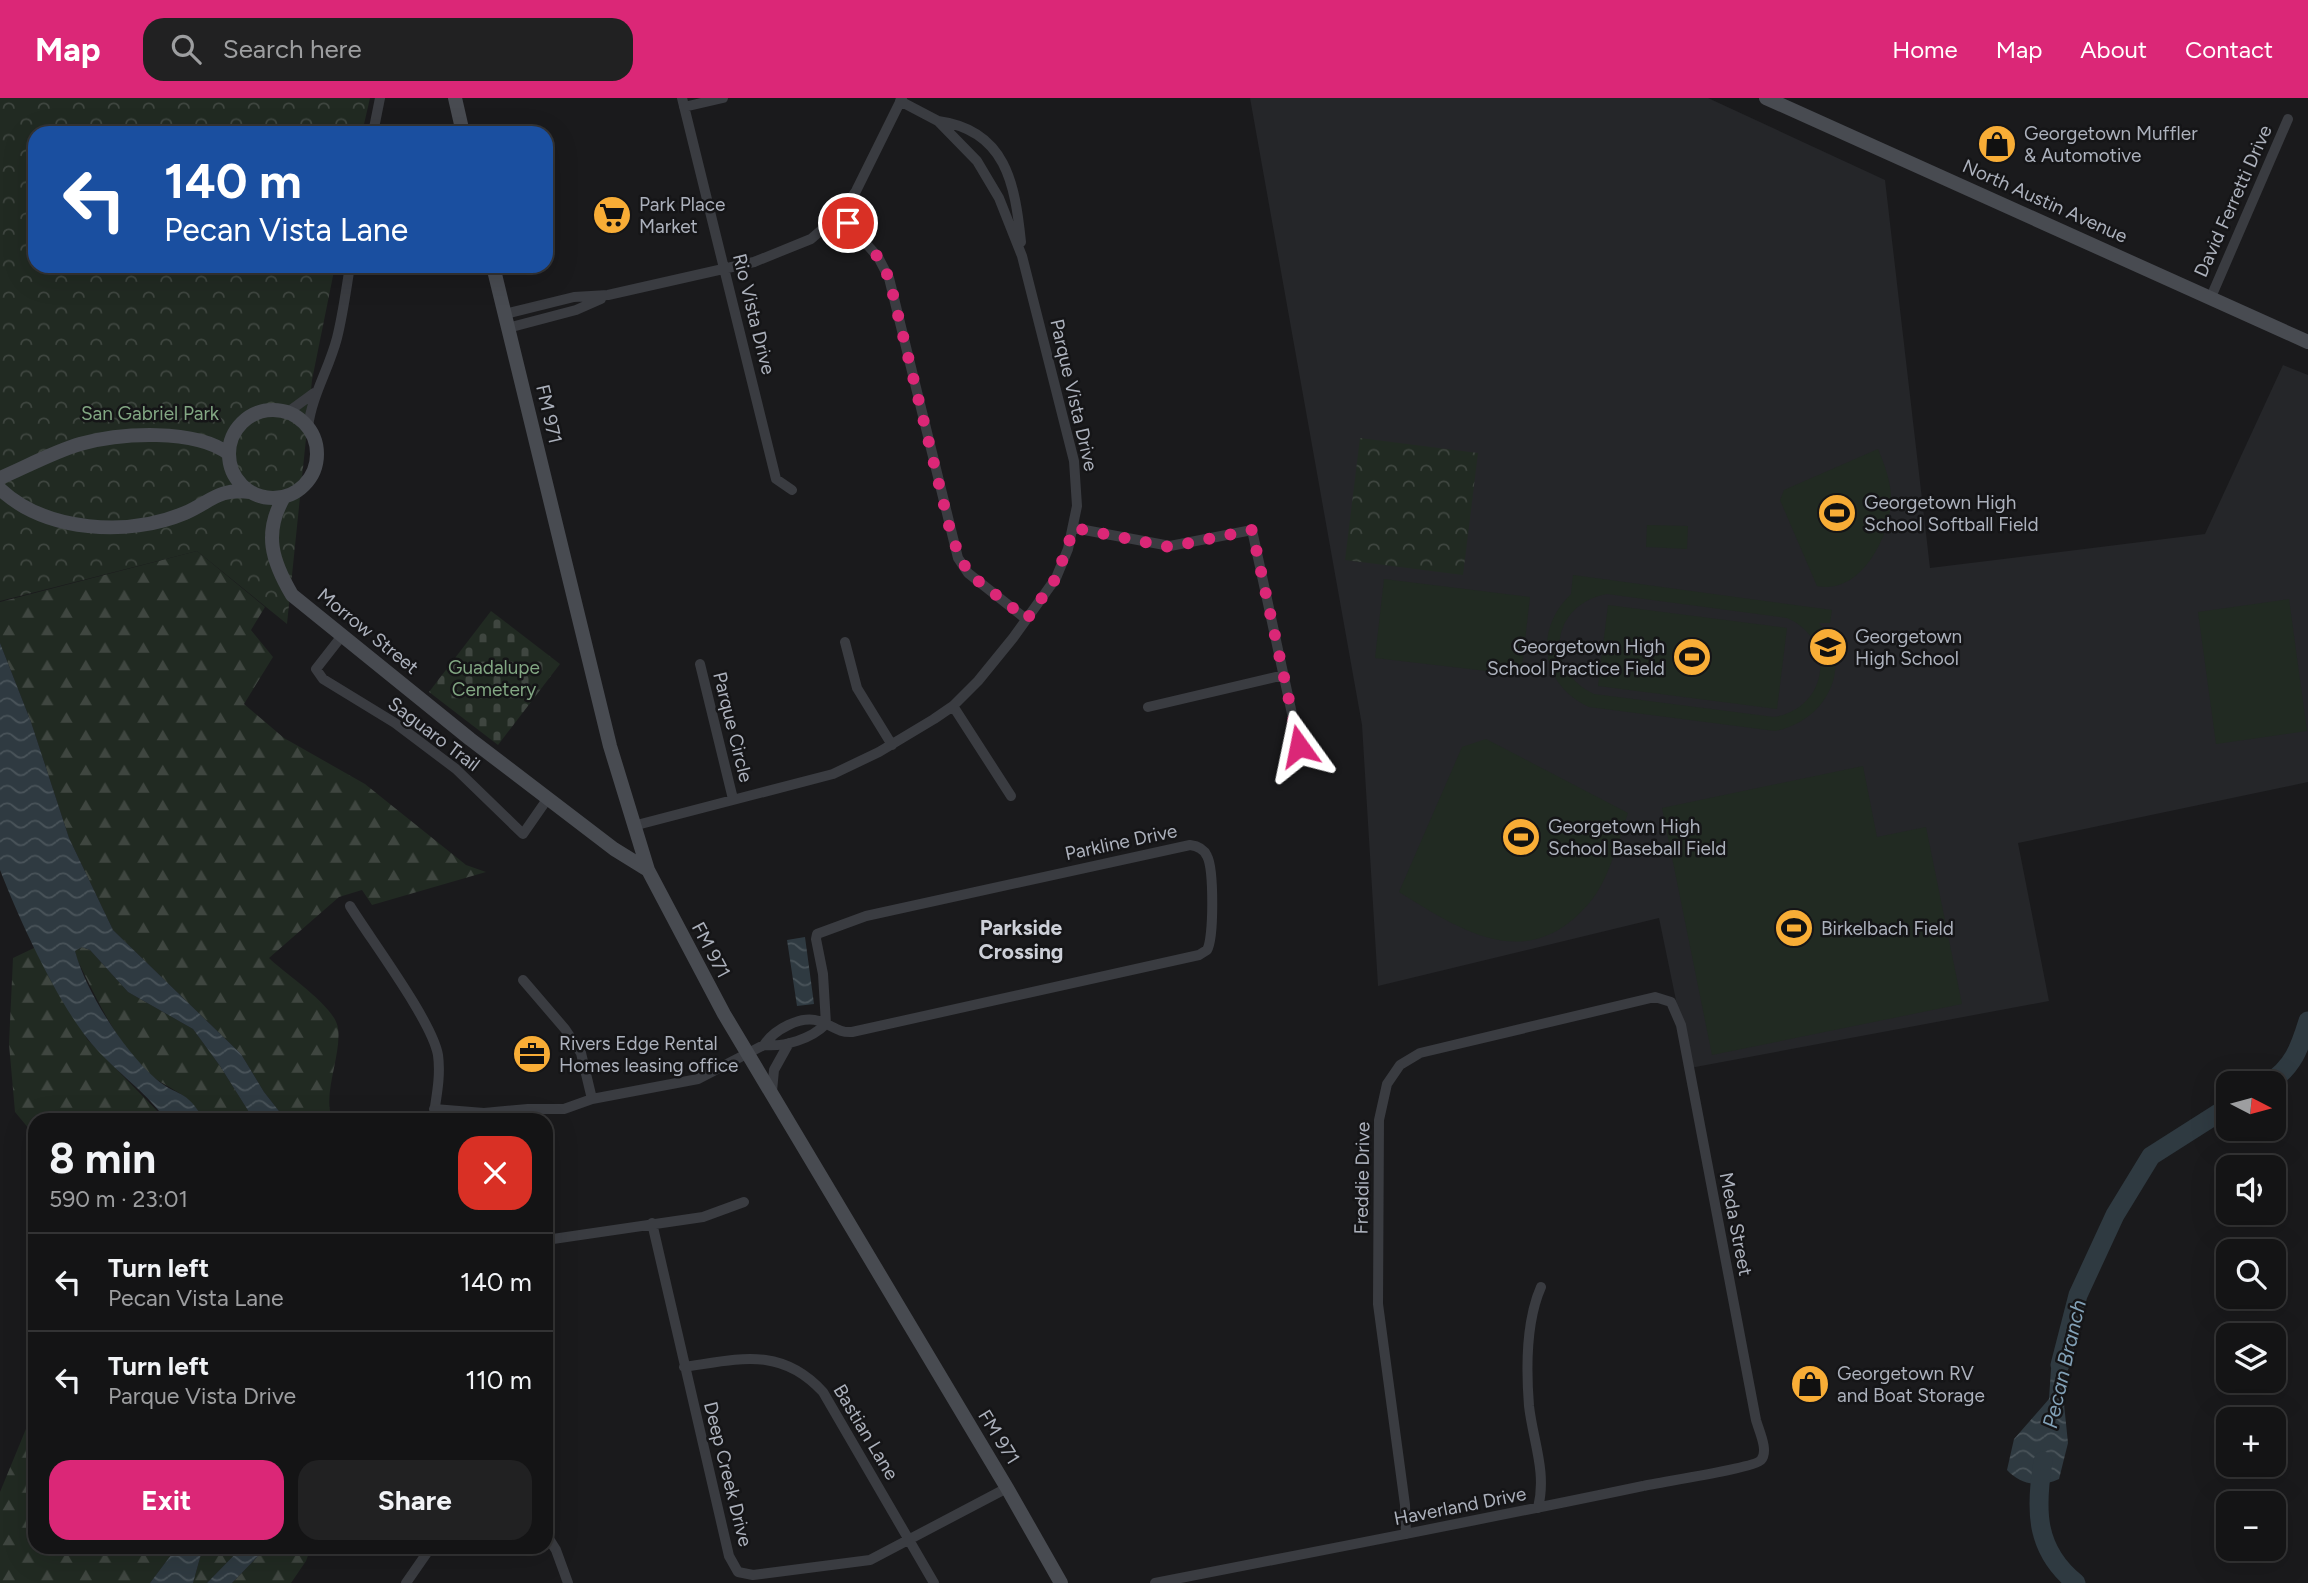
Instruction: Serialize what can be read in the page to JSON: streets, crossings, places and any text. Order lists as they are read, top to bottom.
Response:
{
  "streets": {
    "main road": ["North Austin Avenue", "FM 971", "Morrow Street"],
    "street": [
      "David Ferretti Drive",
      "Rio Vista Drive",
      "Parque Vista Drive",
      "Parque Circle",
      "Saguaro Trail",
      "Parkline Drive",
      "Freddie Drive",
      "Meda Street",
      "Bastian Lane",
      "Deep Creek Drive",
      "Haverland Drive"
    ]
  },
  "crossings": [
    ["North Austin Avenue", "David Ferretti Drive"],
    ["Parque Vista Drive", "FM 971"],
    ["Parque Vista Drive", "Parque Circle"],
    ["FM 971", "Morrow Street"],
    ["FM 971", "Parkline Drive"],
    ["FM 971", "Deep Creek Drive"],
    ["Morrow Street", "Saguaro Trail"],
    ["Freddie Drive", "Meda Street"],
    ["Freddie Drive", "Haverland Drive"],
    ["Meda Street", "Haverland Drive"],
    ["Bastian Lane", "Deep Creek Drive"]
  ],
  "districts": ["Parkside Crossing"],
  "water": ["Pecan Branch"],
  "parks": ["San Gabriel Park", "Guadalupe Cemetery"],
  "places": {
    "shop": ["Georgetown Muffler & Automotive", "Georgetown RV and Boat Storage"],
    "supermarket": ["Park Place Market"],
    "sports": [
      "Georgetown High School Softball Field",
      "Georgetown High School Practice Field",
      "Georgetown High School Baseball Field",
      "Birkelbach Field"
    ],
    "school or university": ["Georgetown High School"],
    "office": ["Rivers Edge Rental Homes leasing office"]
  },
  "north": "right",
  "page": {
    "header": "Map",
    "search": "Search here",
    "nav": [
      "Home",
      "Map",
      "About",
      "Contact"
    ],
    "turn": ["140 m", "Pecan Vista Lane"],
    "map_buttons": ["+", "−"],
    "heading": ["8 min", "590 m · 23:01"],
    "list": [
      {
        "name": "Turn left",
        "note": "Pecan Vista Lane",
        "value": "140 m"
      },
      {
        "name": "Turn left",
        "note": "Parque Vista Drive",
        "value": "110 m"
      }
    ],
    "buttons": ["Exit", "Share"]
  }
}
